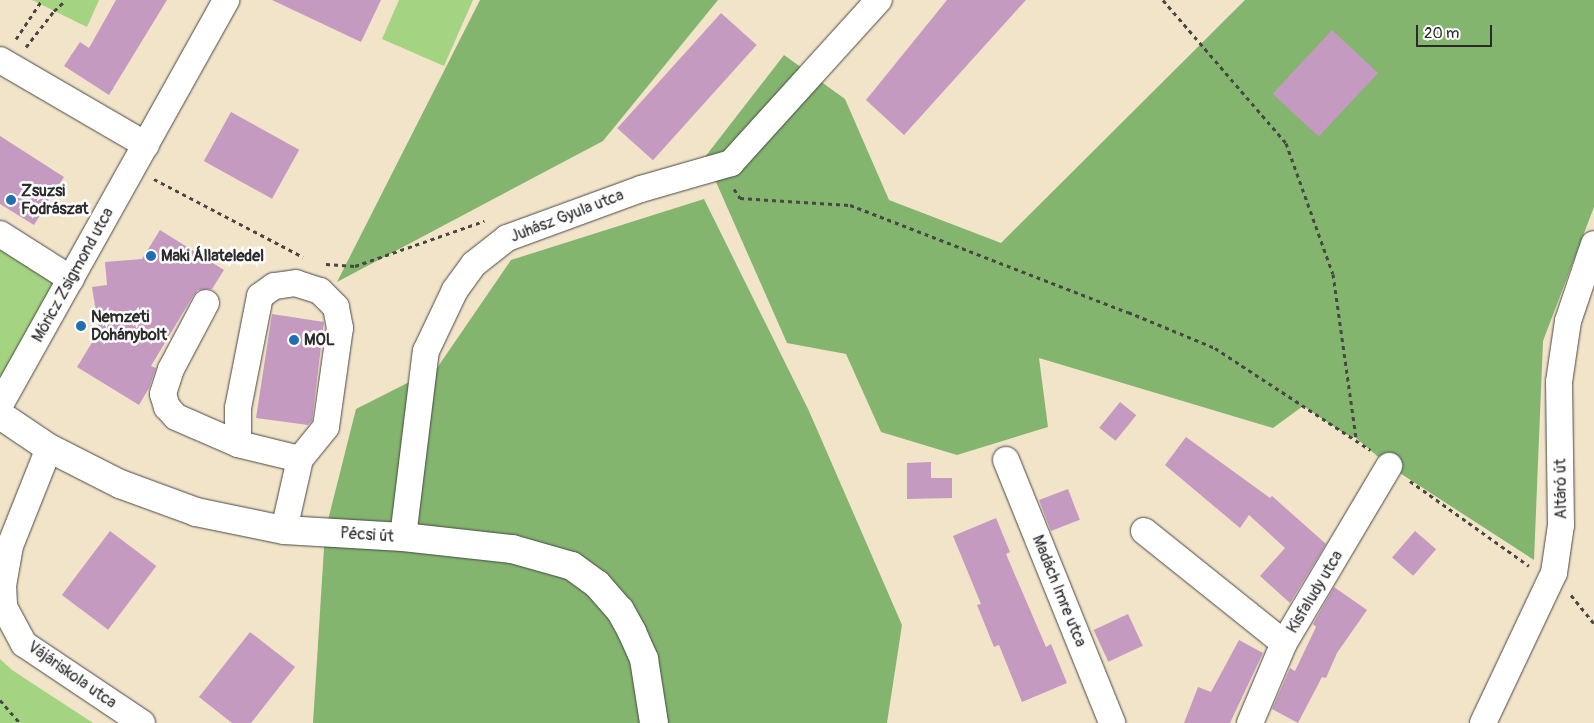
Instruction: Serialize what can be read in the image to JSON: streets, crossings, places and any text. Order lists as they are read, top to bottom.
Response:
{
  "streets": {
    "main road": ["Pécsi út"],
    "street": [
      "Juhász Gyula utca",
      "Móricz Zsigmond utca",
      "Altáró út",
      "Madách Imre utca",
      "Kisfaludy utca",
      "Vájáriskola utca"
    ]
  },
  "crossings": [
    ["Juhász Gyula utca", "Pécsi út"],
    ["Pécsi út", "Vájáriskola utca"]
  ],
  "places": [
    "Zsuzsi Fodrászat",
    "Maki Állateledel",
    "Nemzeti Dohánybolt",
    "MOL"
  ],
  "scale_bar": "20 m"
}
